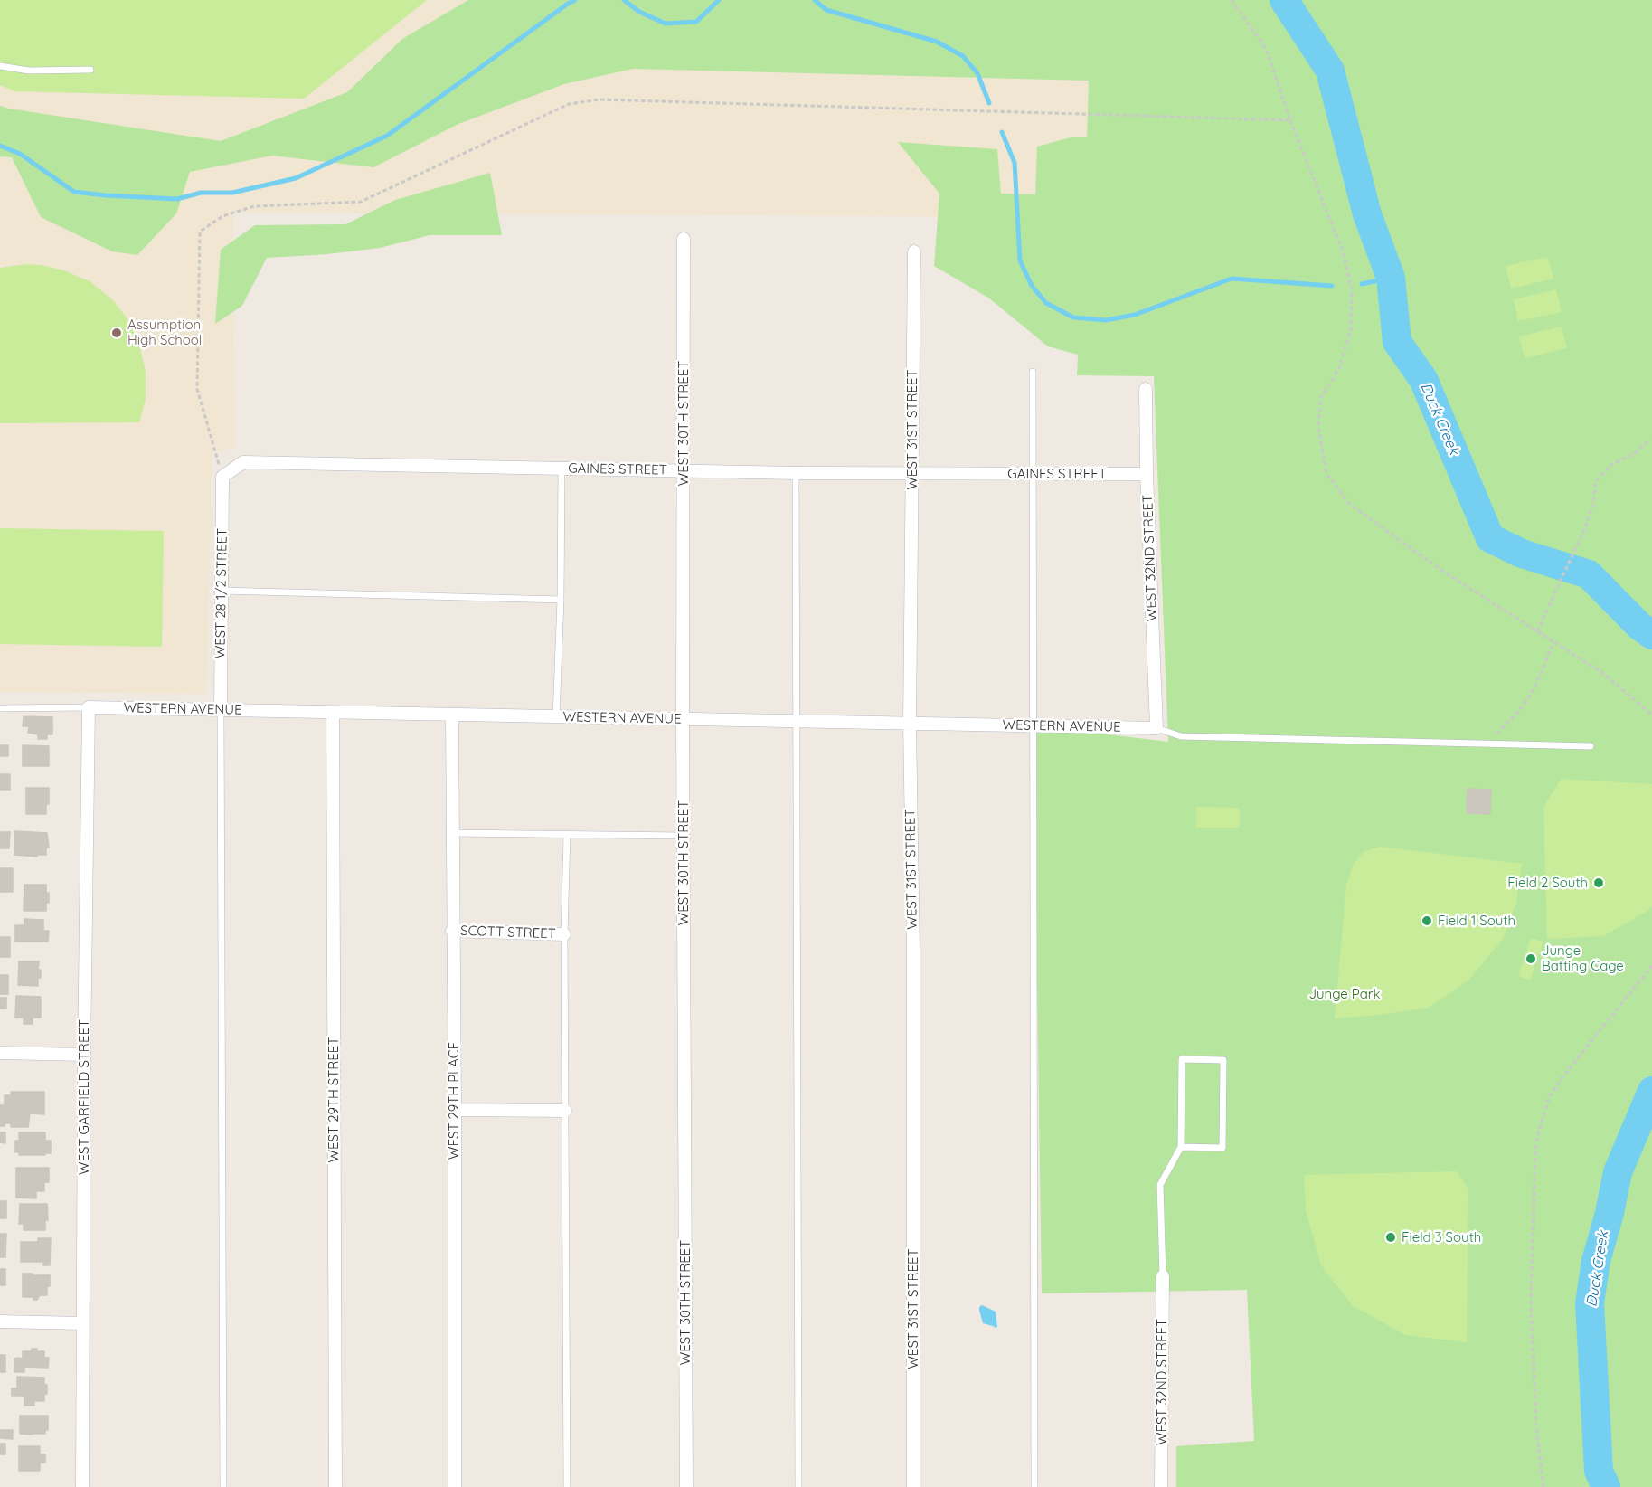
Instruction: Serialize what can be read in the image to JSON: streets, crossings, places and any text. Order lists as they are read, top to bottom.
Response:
{
  "streets": {
    "street": [
      "WEST 30TH STREET",
      "WEST 31ST STREET",
      "GAINES STREET",
      "WEST 32ND STREET",
      "WEST 28 1/2 STREET",
      "WESTERN AVENUE",
      "SCOTT STREET",
      "WEST GARFIELD STREET",
      "WEST 29TH STREET",
      "WEST 29TH PLACE"
    ]
  },
  "crossings": [
    ["WEST 30TH STREET", "GAINES STREET"],
    ["WEST 30TH STREET", "WESTERN AVENUE"],
    ["WEST 31ST STREET", "GAINES STREET"],
    ["WEST 31ST STREET", "WESTERN AVENUE"],
    ["GAINES STREET", "WEST 32ND STREET"],
    ["GAINES STREET", "WEST 28 1/2 STREET"],
    ["WEST 32ND STREET", "WESTERN AVENUE"],
    ["WEST 28 1/2 STREET", "WESTERN AVENUE"],
    ["WESTERN AVENUE", "WEST GARFIELD STREET"],
    ["WESTERN AVENUE", "WEST 29TH STREET"],
    ["WESTERN AVENUE", "WEST 29TH PLACE"],
    ["SCOTT STREET", "WEST 29TH PLACE"]
  ],
  "water": ["Duck Creek"],
  "parks": ["Junge Park"],
  "places": [
    "Assumption High School",
    "Field 2 South",
    "Field 1 South",
    "Junge Batting Cage",
    "Field 3 South"
  ]
}
